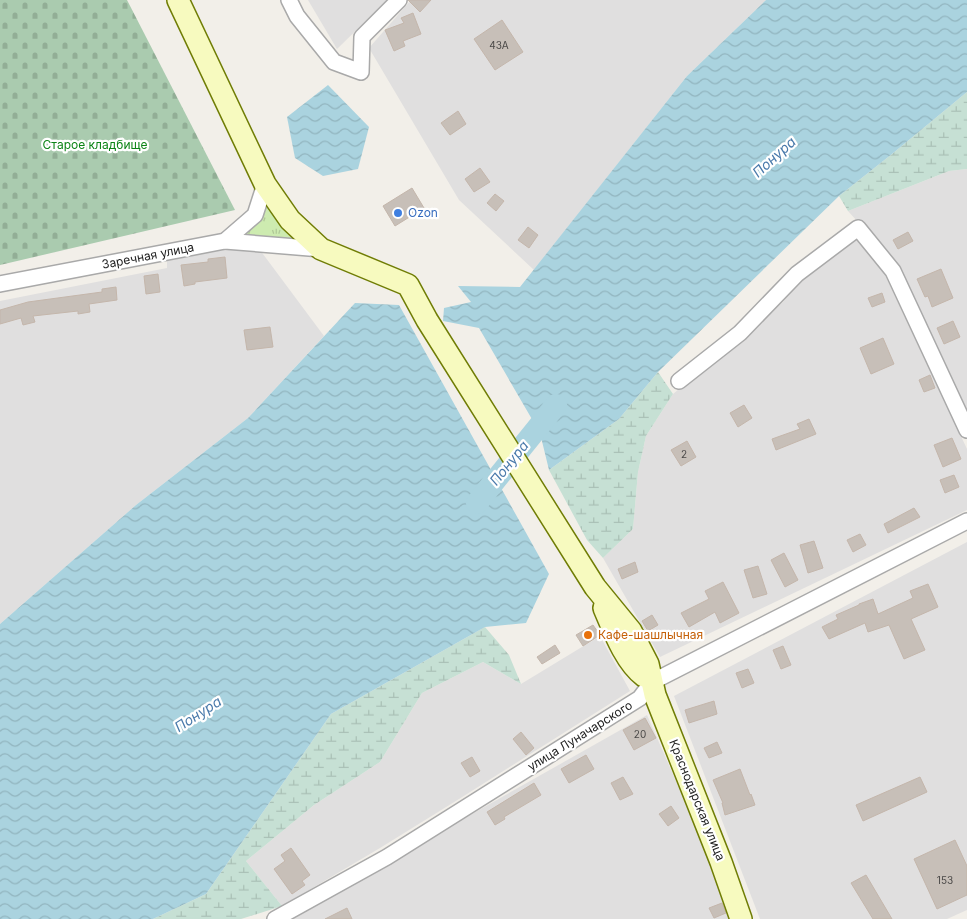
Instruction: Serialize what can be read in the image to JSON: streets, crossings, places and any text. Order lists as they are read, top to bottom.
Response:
{
  "streets": {
    "street": ["Заречная улица", "улица Луначарского", "Краснодарская улица"]
  },
  "crossings": [
    ["улица Луначарского", "Краснодарская улица"]
  ],
  "water": ["Понура"],
  "parks": ["Старое кладбище"],
  "places": ["Ozon", "Кафе-шашлычная"],
  "house_numbers": [
    "43А",
    "2",
    "20",
    "153"
  ]
}
